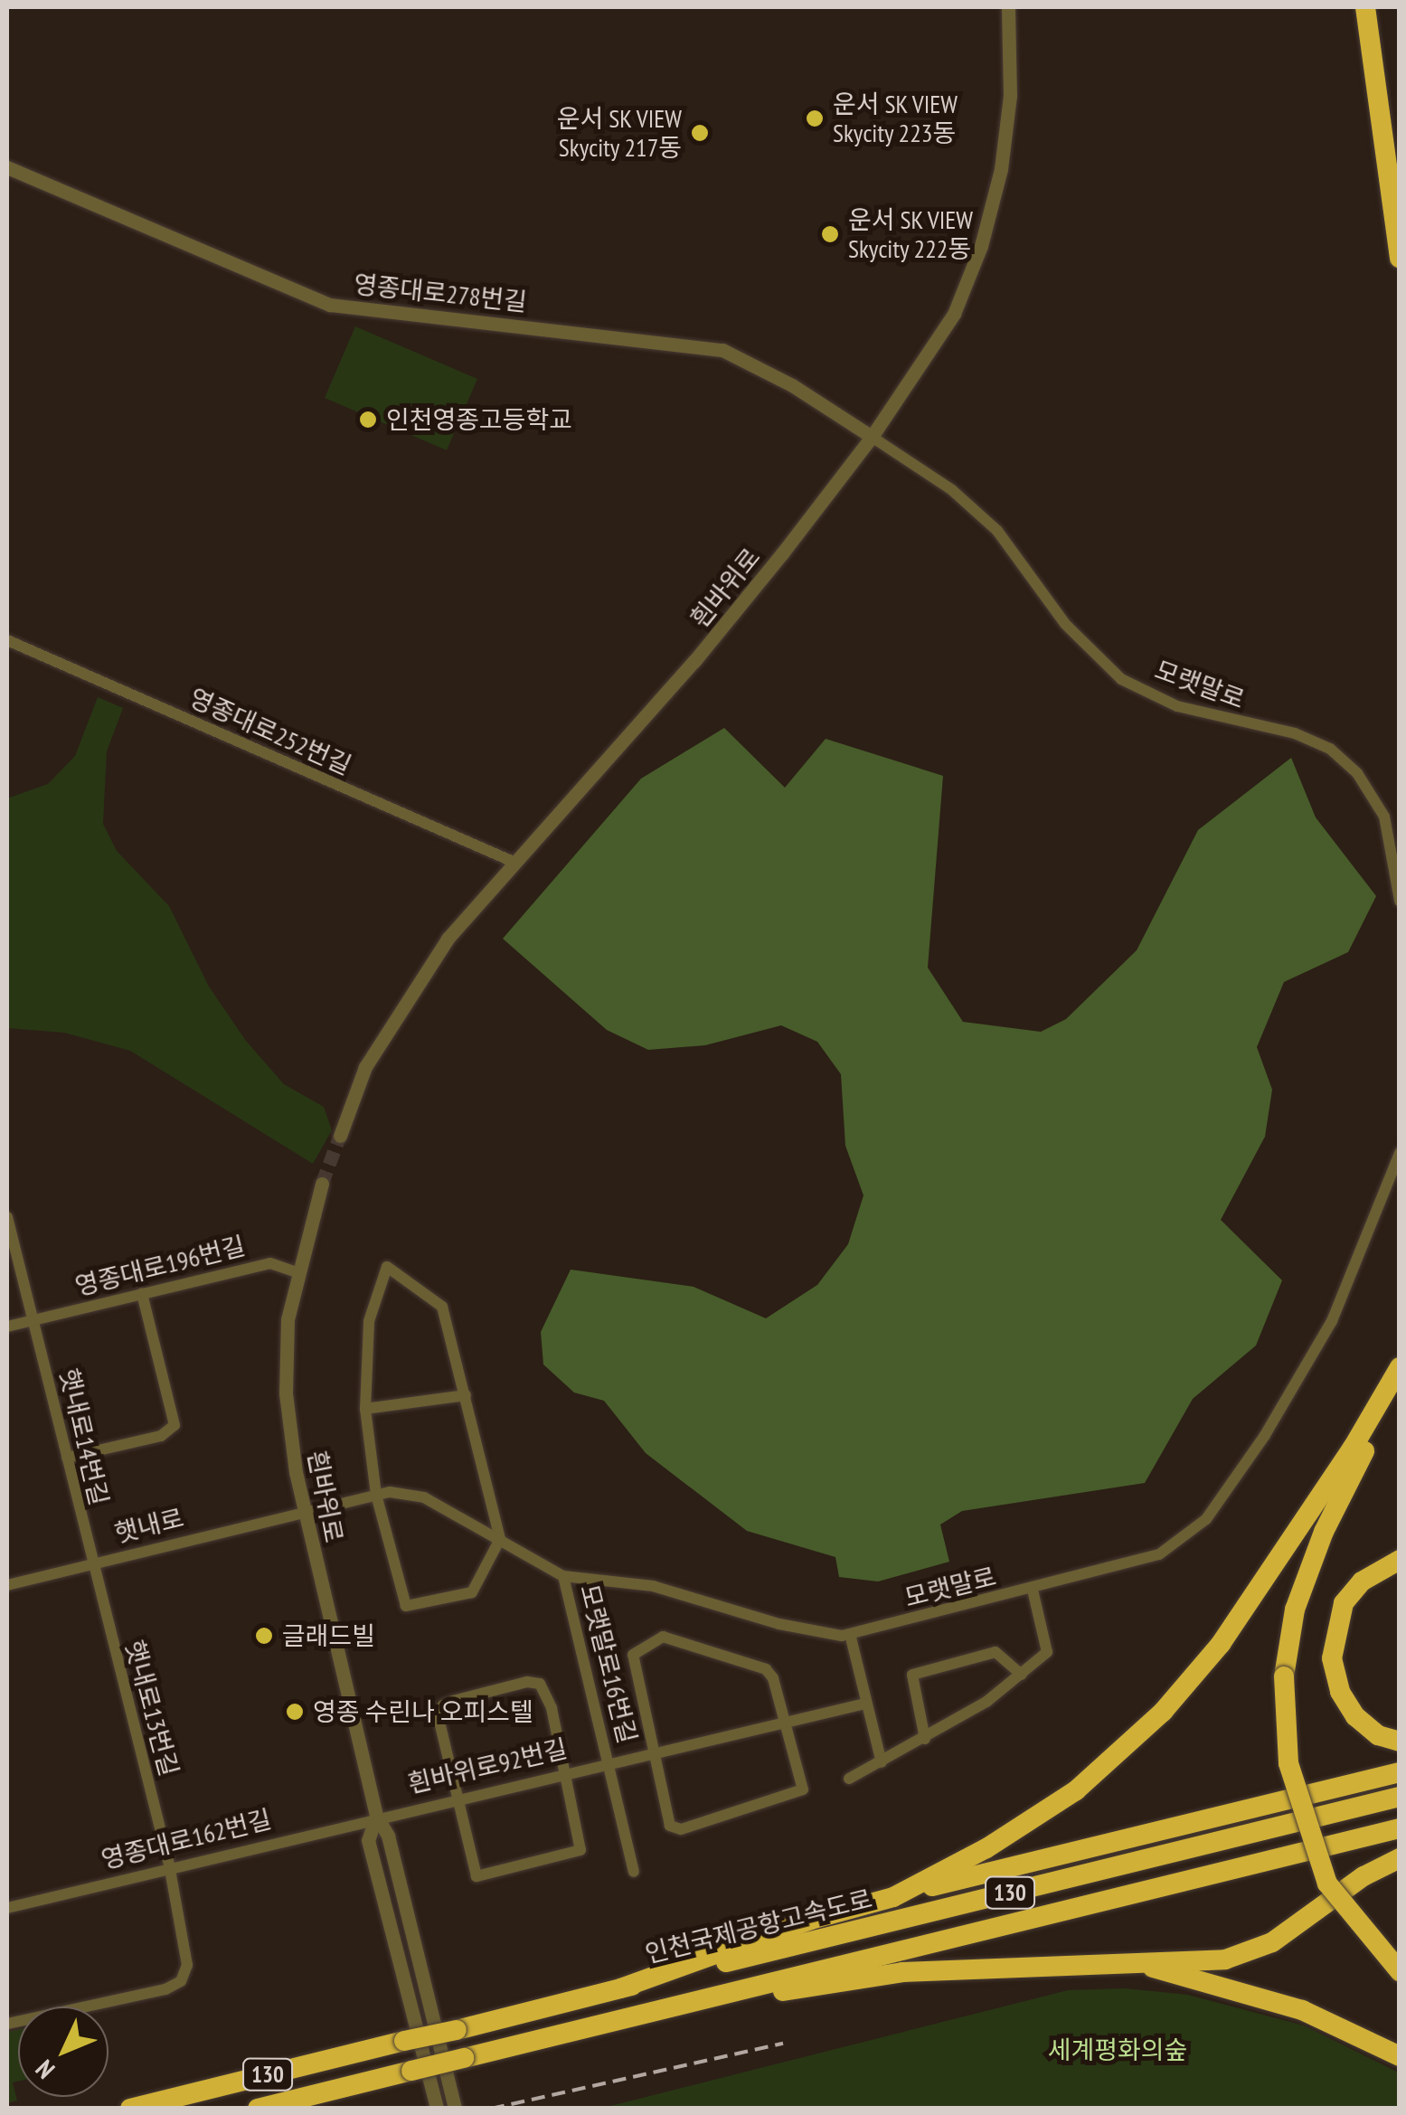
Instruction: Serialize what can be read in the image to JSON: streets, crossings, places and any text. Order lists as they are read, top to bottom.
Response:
{
  "streets": {
    "highway": ["130", "인천국제공항고속도로"],
    "street": [
      "영종대로278번길",
      "흰바위로",
      "모랫말로",
      "영종대로252번길",
      "영종대로196번길",
      "햇내로14번길",
      "햇내로",
      "모랫말로16번길",
      "햇내로13번길",
      "흰바위로92번길",
      "영종대로162번길"
    ]
  },
  "crossings": [
    ["영종대로278번길", "흰바위로"],
    ["영종대로278번길", "모랫말로"],
    ["흰바위로", "모랫말로"],
    ["흰바위로", "영종대로252번길"],
    ["흰바위로", "영종대로196번길"],
    ["흰바위로", "햇내로"],
    ["흰바위로", "흰바위로92번길"],
    ["흰바위로", "영종대로162번길"],
    ["모랫말로", "햇내로"],
    ["모랫말로", "모랫말로16번길"],
    ["영종대로196번길", "햇내로14번길"],
    ["햇내로14번길", "햇내로"],
    ["햇내로14번길", "햇내로13번길"],
    ["햇내로", "햇내로13번길"],
    ["모랫말로16번길", "흰바위로92번길"],
    ["햇내로13번길", "영종대로162번길"],
    ["흰바위로92번길", "영종대로162번길"]
  ],
  "parks": ["세계평화의숲"],
  "places": [
    "운서 SK VIEW Skycity 223동",
    "운서 SK VIEW Skycity 217동",
    "운서 SK VIEW Skycity 222동",
    "인천영종고등학교",
    "글래드빌",
    "영종 수린나 오피스텔"
  ],
  "north": "bottom left"
}
